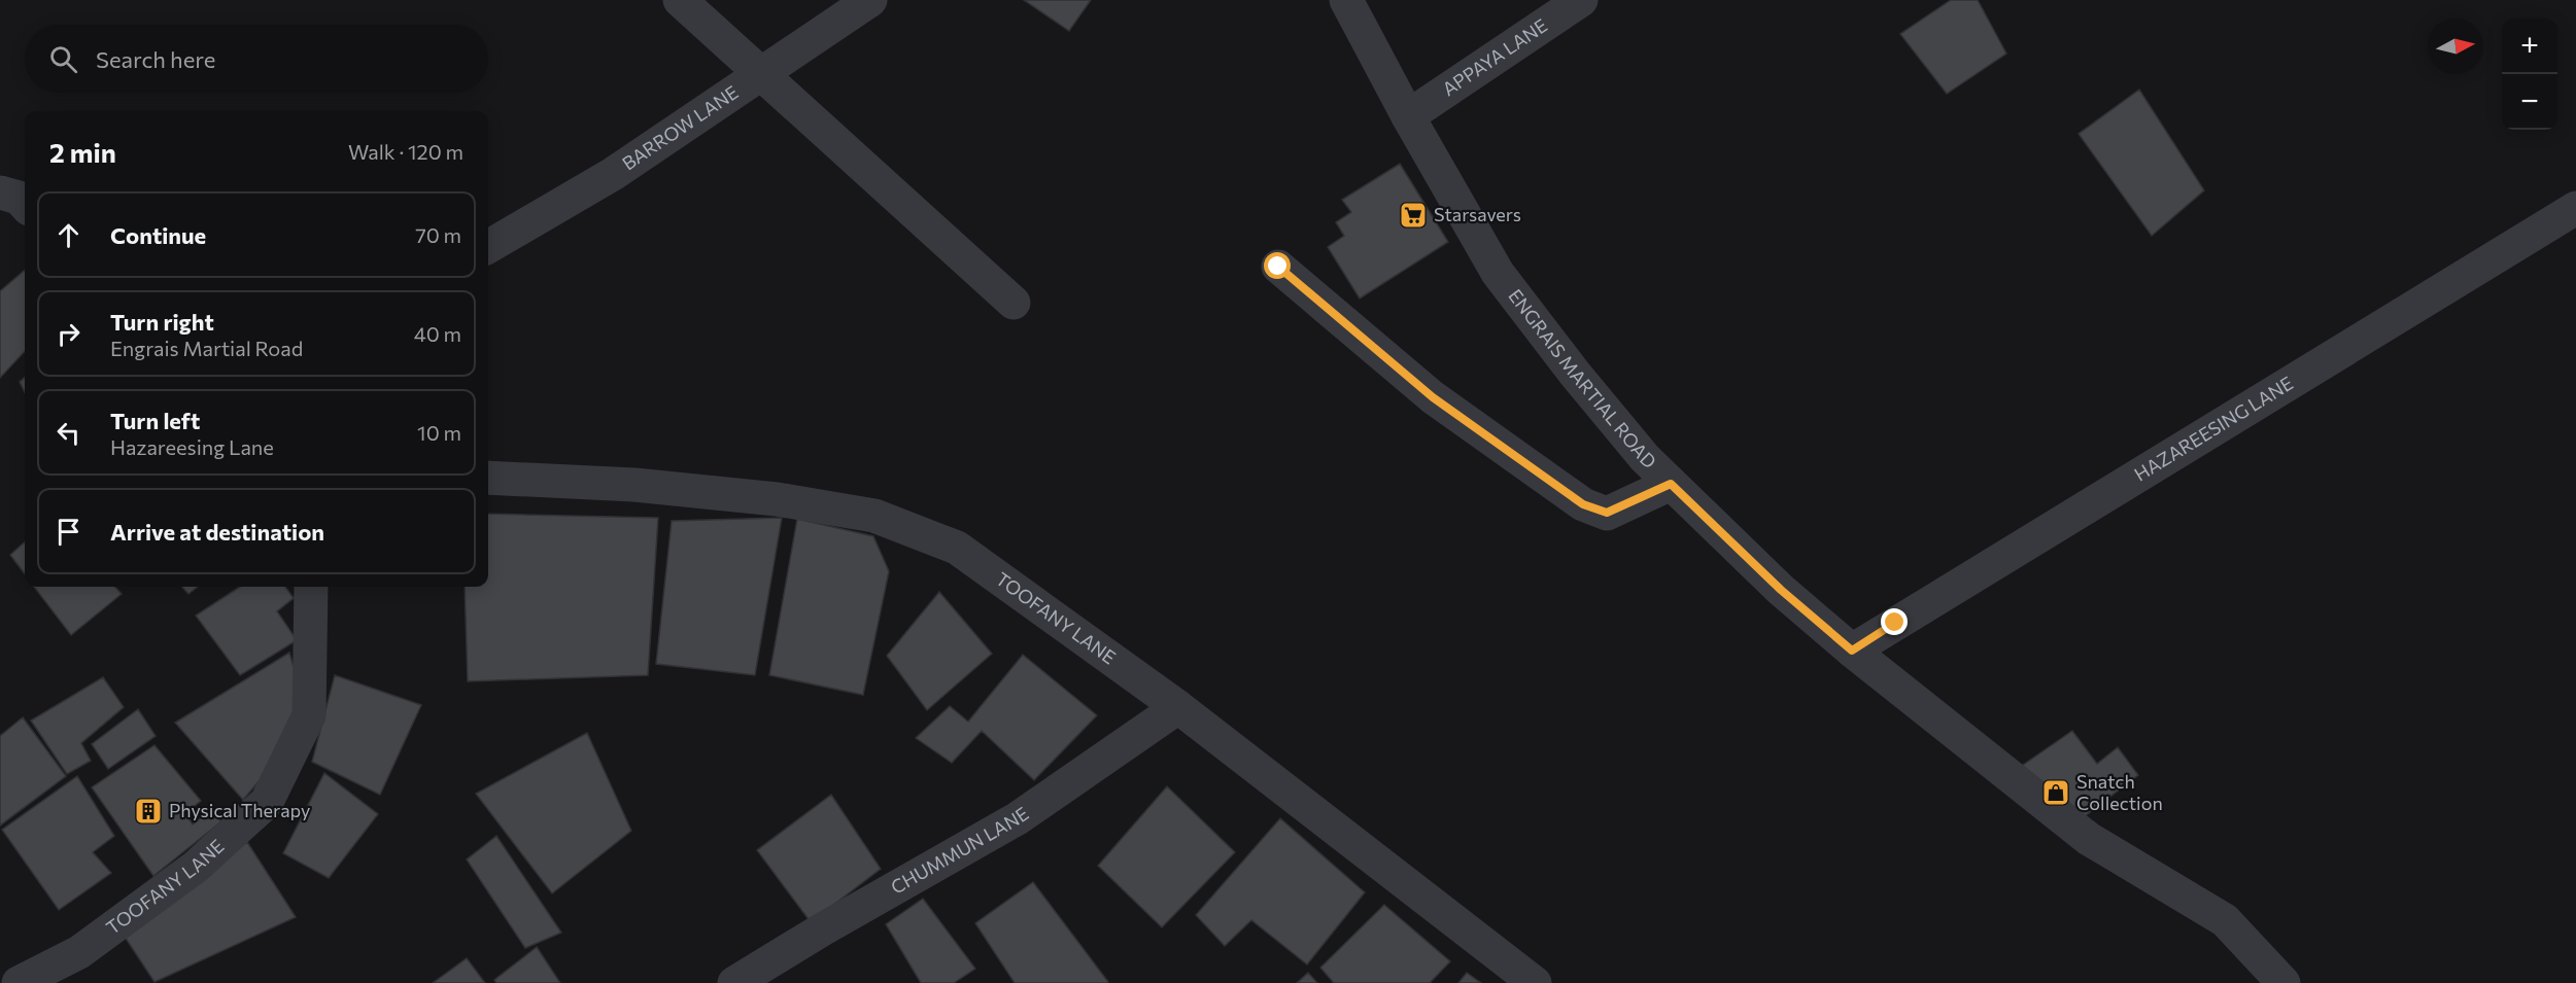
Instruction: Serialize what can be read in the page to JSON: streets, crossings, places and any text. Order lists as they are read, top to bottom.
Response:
{
  "streets": {
    "street": [
      "APPAYA LANE",
      "BARROW LANE",
      "ENGRAIS MARTIAL ROAD",
      "HAZAREESING LANE",
      "TOOFANY LANE",
      "CHUMMUN LANE"
    ]
  },
  "crossings": [
    ["APPAYA LANE", "ENGRAIS MARTIAL ROAD"],
    ["ENGRAIS MARTIAL ROAD", "HAZAREESING LANE"],
    ["TOOFANY LANE", "CHUMMUN LANE"]
  ],
  "places": {
    "supermarket": ["Starsavers"],
    "shop": ["Snatch Collection"],
    "building": ["Physical Therapy"]
  },
  "north": "right",
  "page": {
    "map_buttons": ["+", "−"],
    "search": "Search here",
    "heading": ["2 min", "Walk · 120 m"],
    "list": [
      ["Continue", "70 m"],
      ["Turn right", "Engrais Martial Road", "40 m"],
      ["Turn left", "Hazareesing Lane", "10 m"],
      "Arrive at destination"
    ]
  }
}
